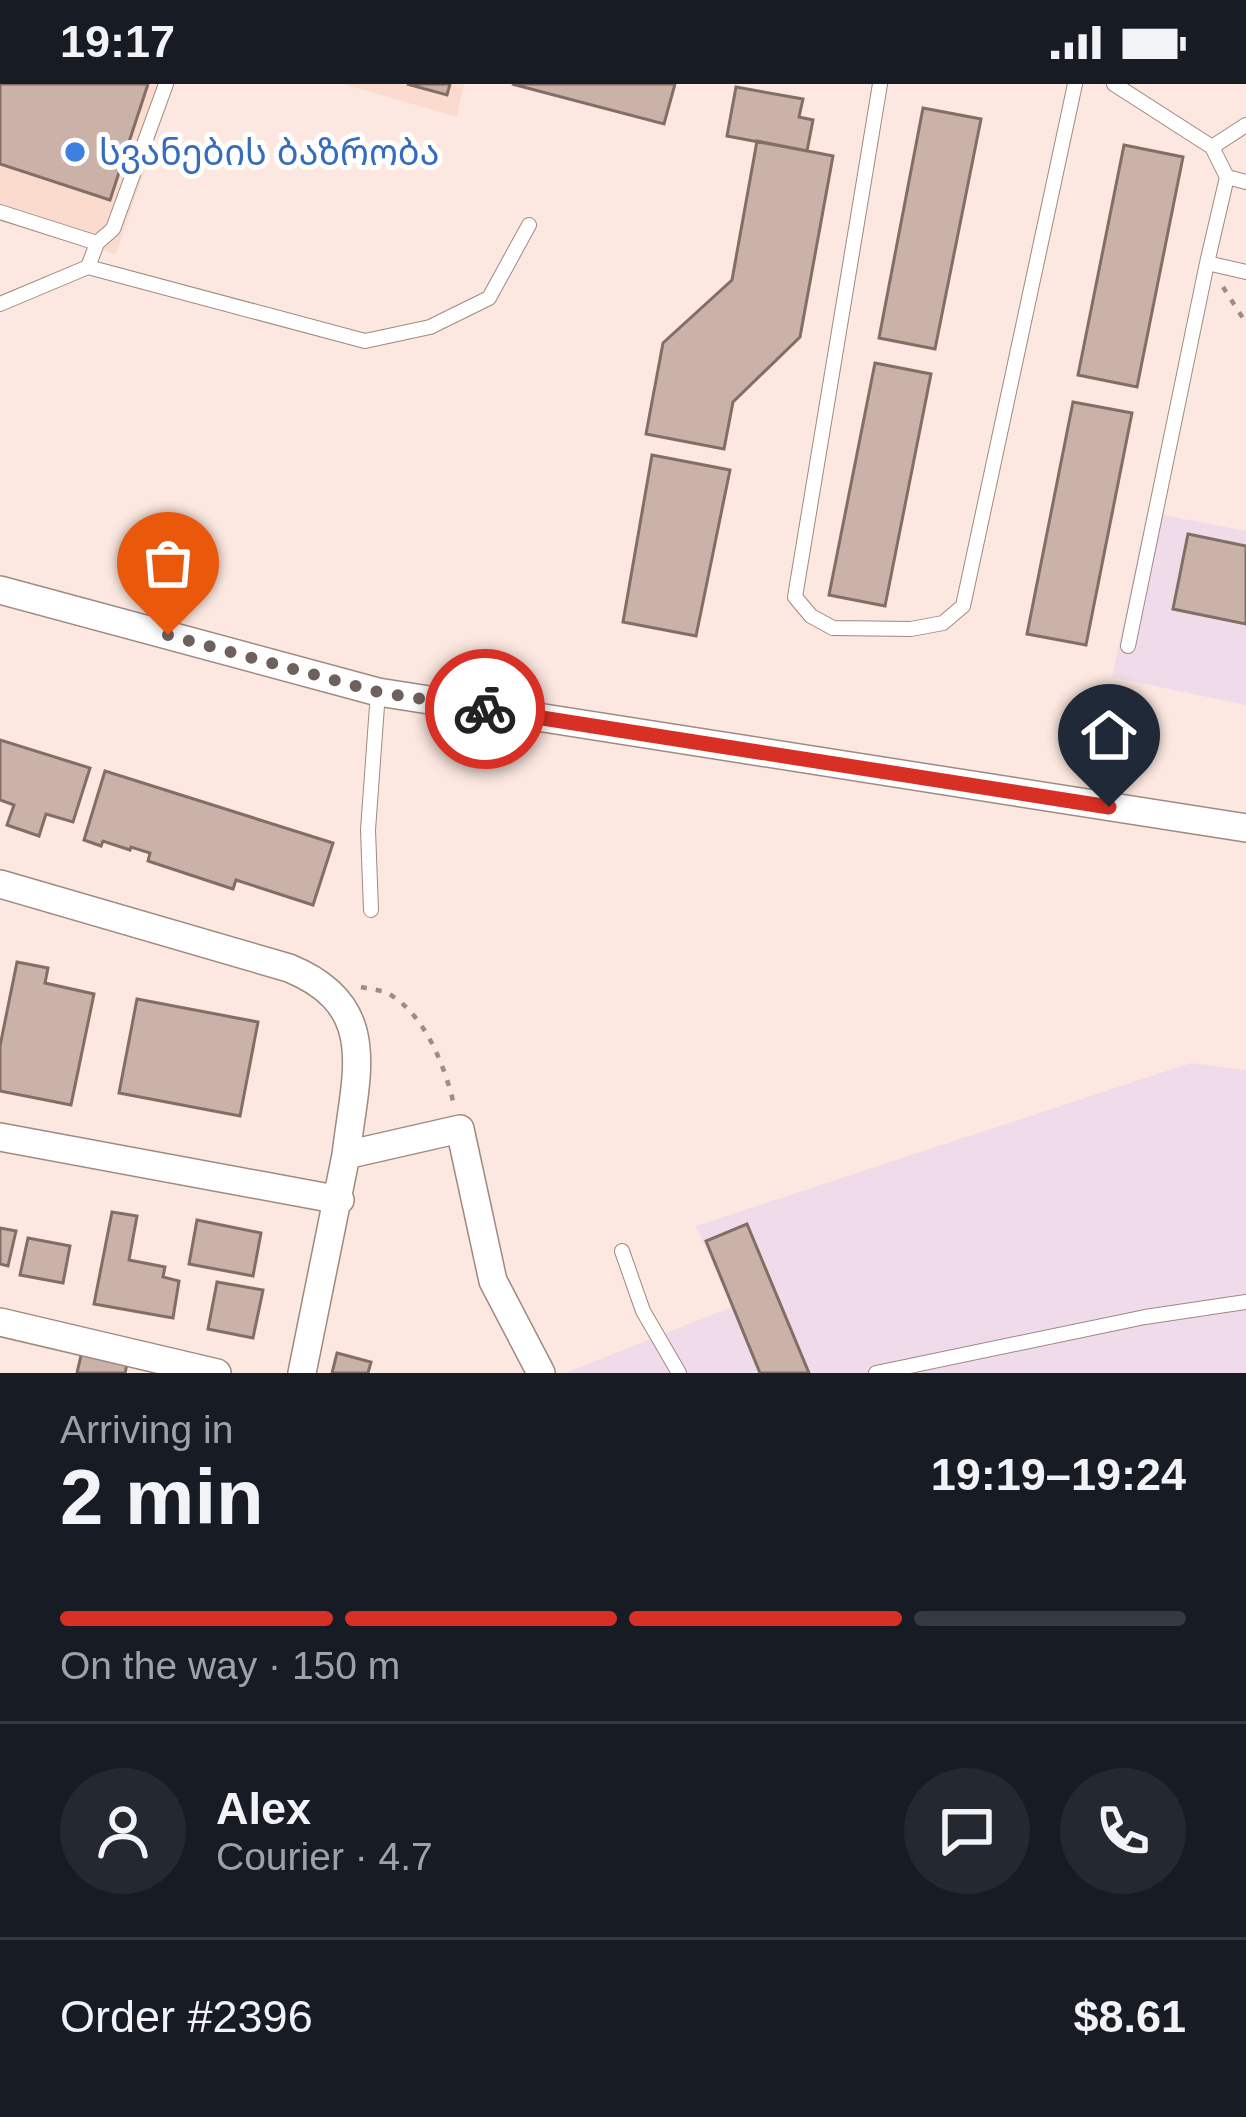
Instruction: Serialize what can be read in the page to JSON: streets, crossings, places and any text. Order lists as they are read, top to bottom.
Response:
{
  "places": ["სვანების ბაზრობა"],
  "page": {
    "status": "19:17",
    "heading": ["2 min", "Arriving in", "19:19–19:24"],
    "panel": [
      "Alex",
      "Courier · 4.7",
      "Order #2396",
      "$8.61"
    ],
    "bar": "On the way · 150 m"
  }
}
